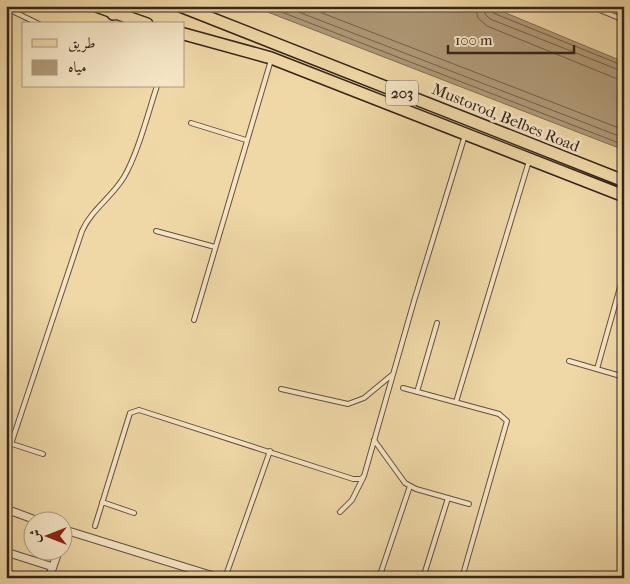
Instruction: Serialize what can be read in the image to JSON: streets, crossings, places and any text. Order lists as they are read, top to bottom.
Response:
{
  "streets": {
    "main road": ["203", "Mustorod, Belbes Road"]
  },
  "legend": ["طريق", "مياه"],
  "scale_bar": "100 m",
  "north": "left"
}
